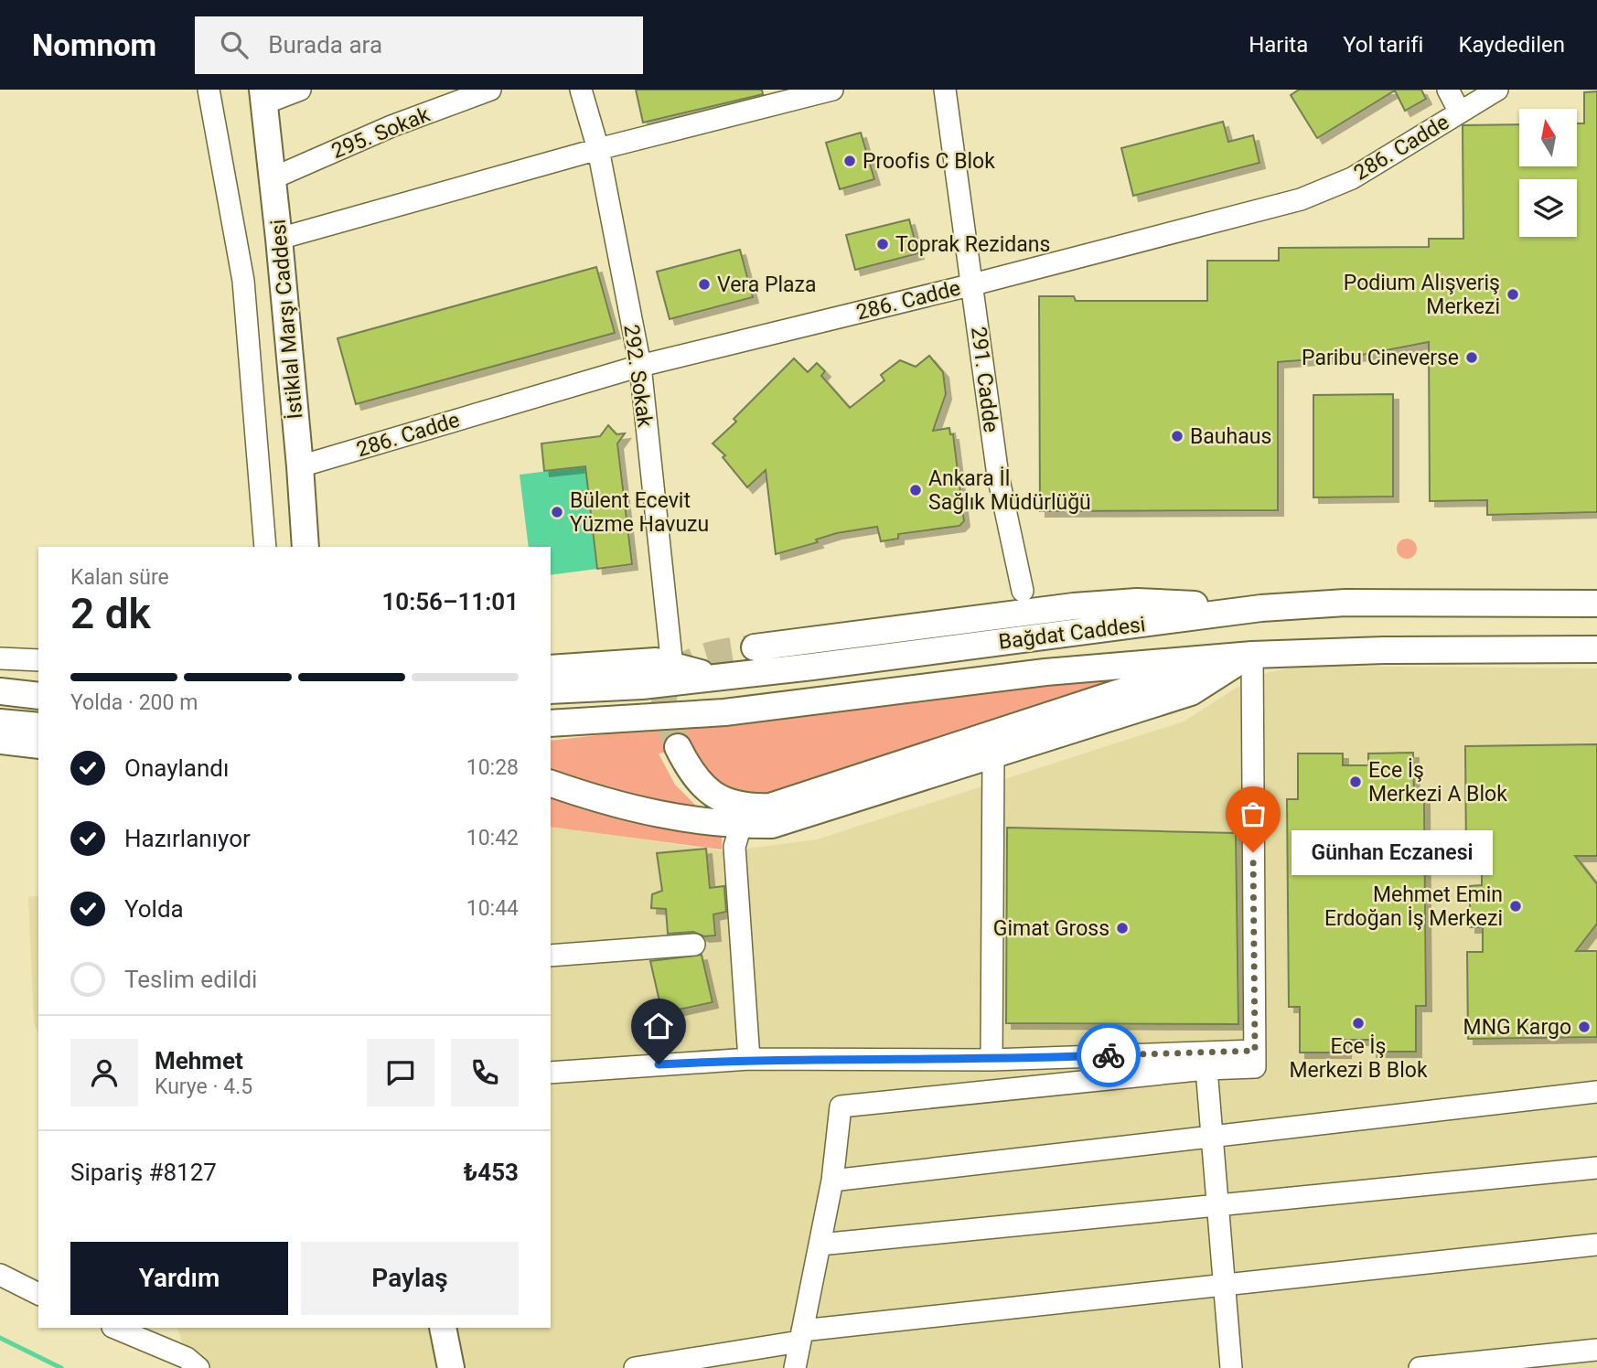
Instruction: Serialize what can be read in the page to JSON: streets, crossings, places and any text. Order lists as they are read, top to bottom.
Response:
{
  "streets": {
    "main road": ["İstiklal Marşı Caddesi", "Bağdat Caddesi"],
    "street": [
      "295. Sokak",
      "286. Cadde",
      "292. Sokak",
      "291. Cadde"
    ]
  },
  "crossings": [
    ["295. Sokak", "İstiklal Marşı Caddesi"],
    ["286. Cadde", "İstiklal Marşı Caddesi"],
    ["286. Cadde", "292. Sokak"],
    ["286. Cadde", "291. Cadde"]
  ],
  "places": [
    "Proofis C Blok",
    "Toprak Rezidans",
    "Vera Plaza",
    "Podium Alışveriş Merkezi",
    "Paribu Cineverse",
    "Bauhaus",
    "Ankara İl Sağlık Müdürlüğü",
    "Bülent Ecevit Yüzme Havuzu",
    "Ece İş Merkezi A Blok",
    "Günhan Eczanesi",
    "Mehmet Emin Erdoğan İş Merkezi",
    "Gimat Gross",
    "Ece İş Merkezi B Blok",
    "MNG Kargo"
  ],
  "north": "top",
  "page": {
    "header": "Nomnom",
    "search": "Burada ara",
    "nav": ["Harita", "Yol tarifi", "Kaydedilen"],
    "heading": ["2 dk", "Kalan süre", "10:56–11:01"],
    "panel": [
      "Mehmet",
      "Kurye · 4.5",
      "Sipariş #8127",
      "₺453"
    ],
    "bar": "Yolda · 200 m",
    "list": [
      ["Onaylandı", "10:28"],
      ["Hazırlanıyor", "10:42"],
      ["Yolda", "10:44"],
      "Teslim edildi"
    ],
    "bubble": "Günhan Eczanesi",
    "buttons": ["Yardım", "Paylaş"]
  }
}
